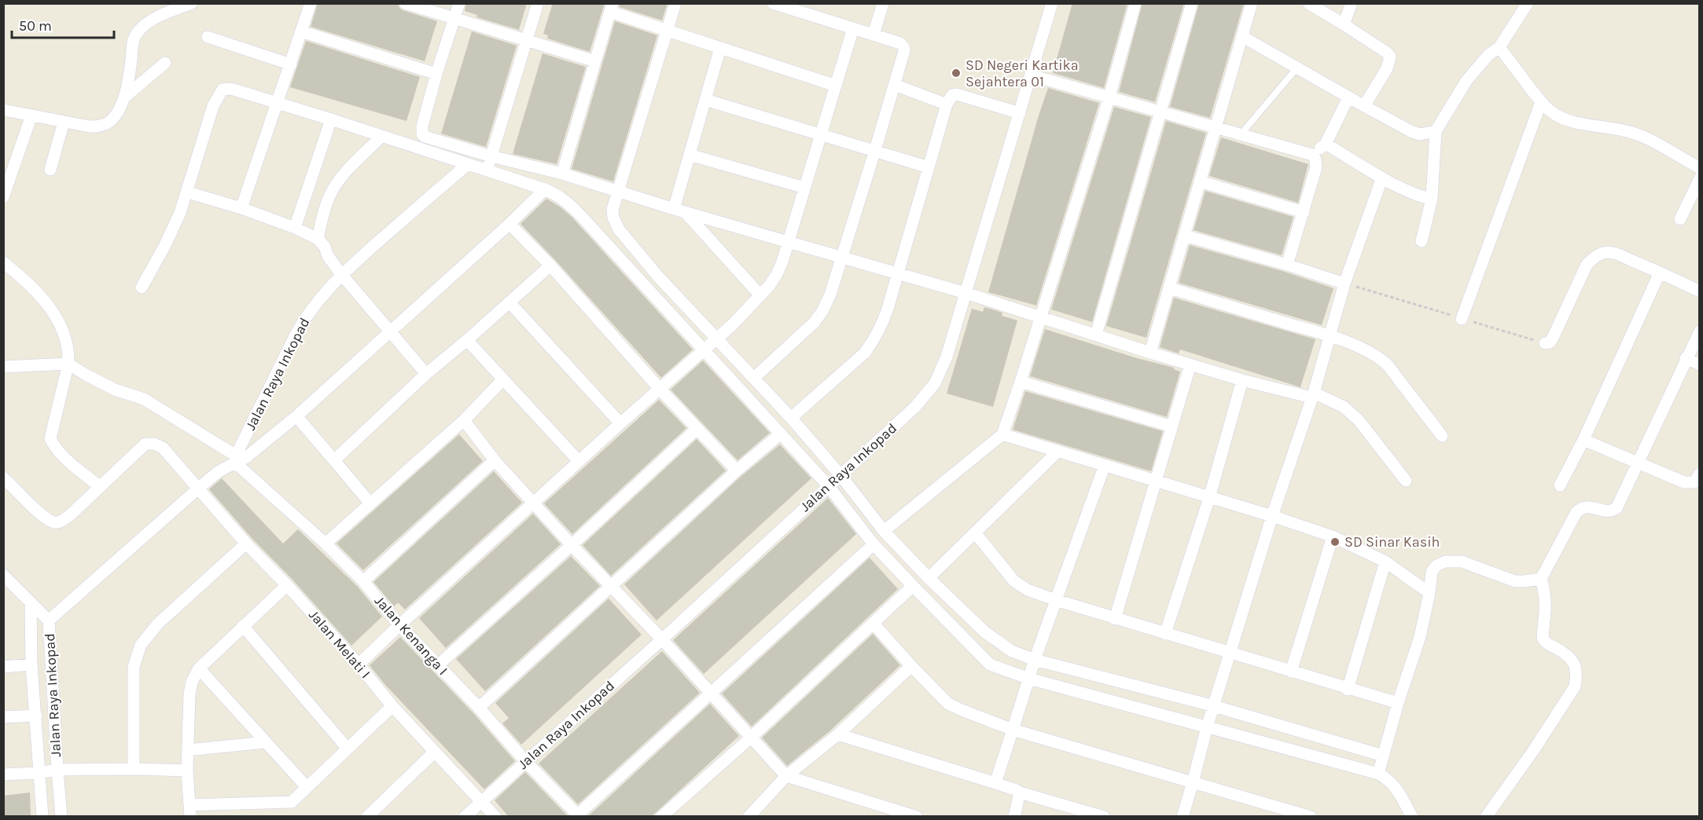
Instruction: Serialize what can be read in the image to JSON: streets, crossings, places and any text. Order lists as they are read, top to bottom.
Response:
{
  "streets": {
    "street": ["Jalan Raya Inkopad", "Jalan Kenanga I", "Jalan Melati I"]
  },
  "crossings": [
    ["Jalan Raya Inkopad", "Jalan Kenanga I"],
    ["Jalan Raya Inkopad", "Jalan Melati I"]
  ],
  "places": ["SD Negeri Kartika Sejahtera 01", "SD Sinar Kasih"],
  "scale_bar": "50 m"
}
